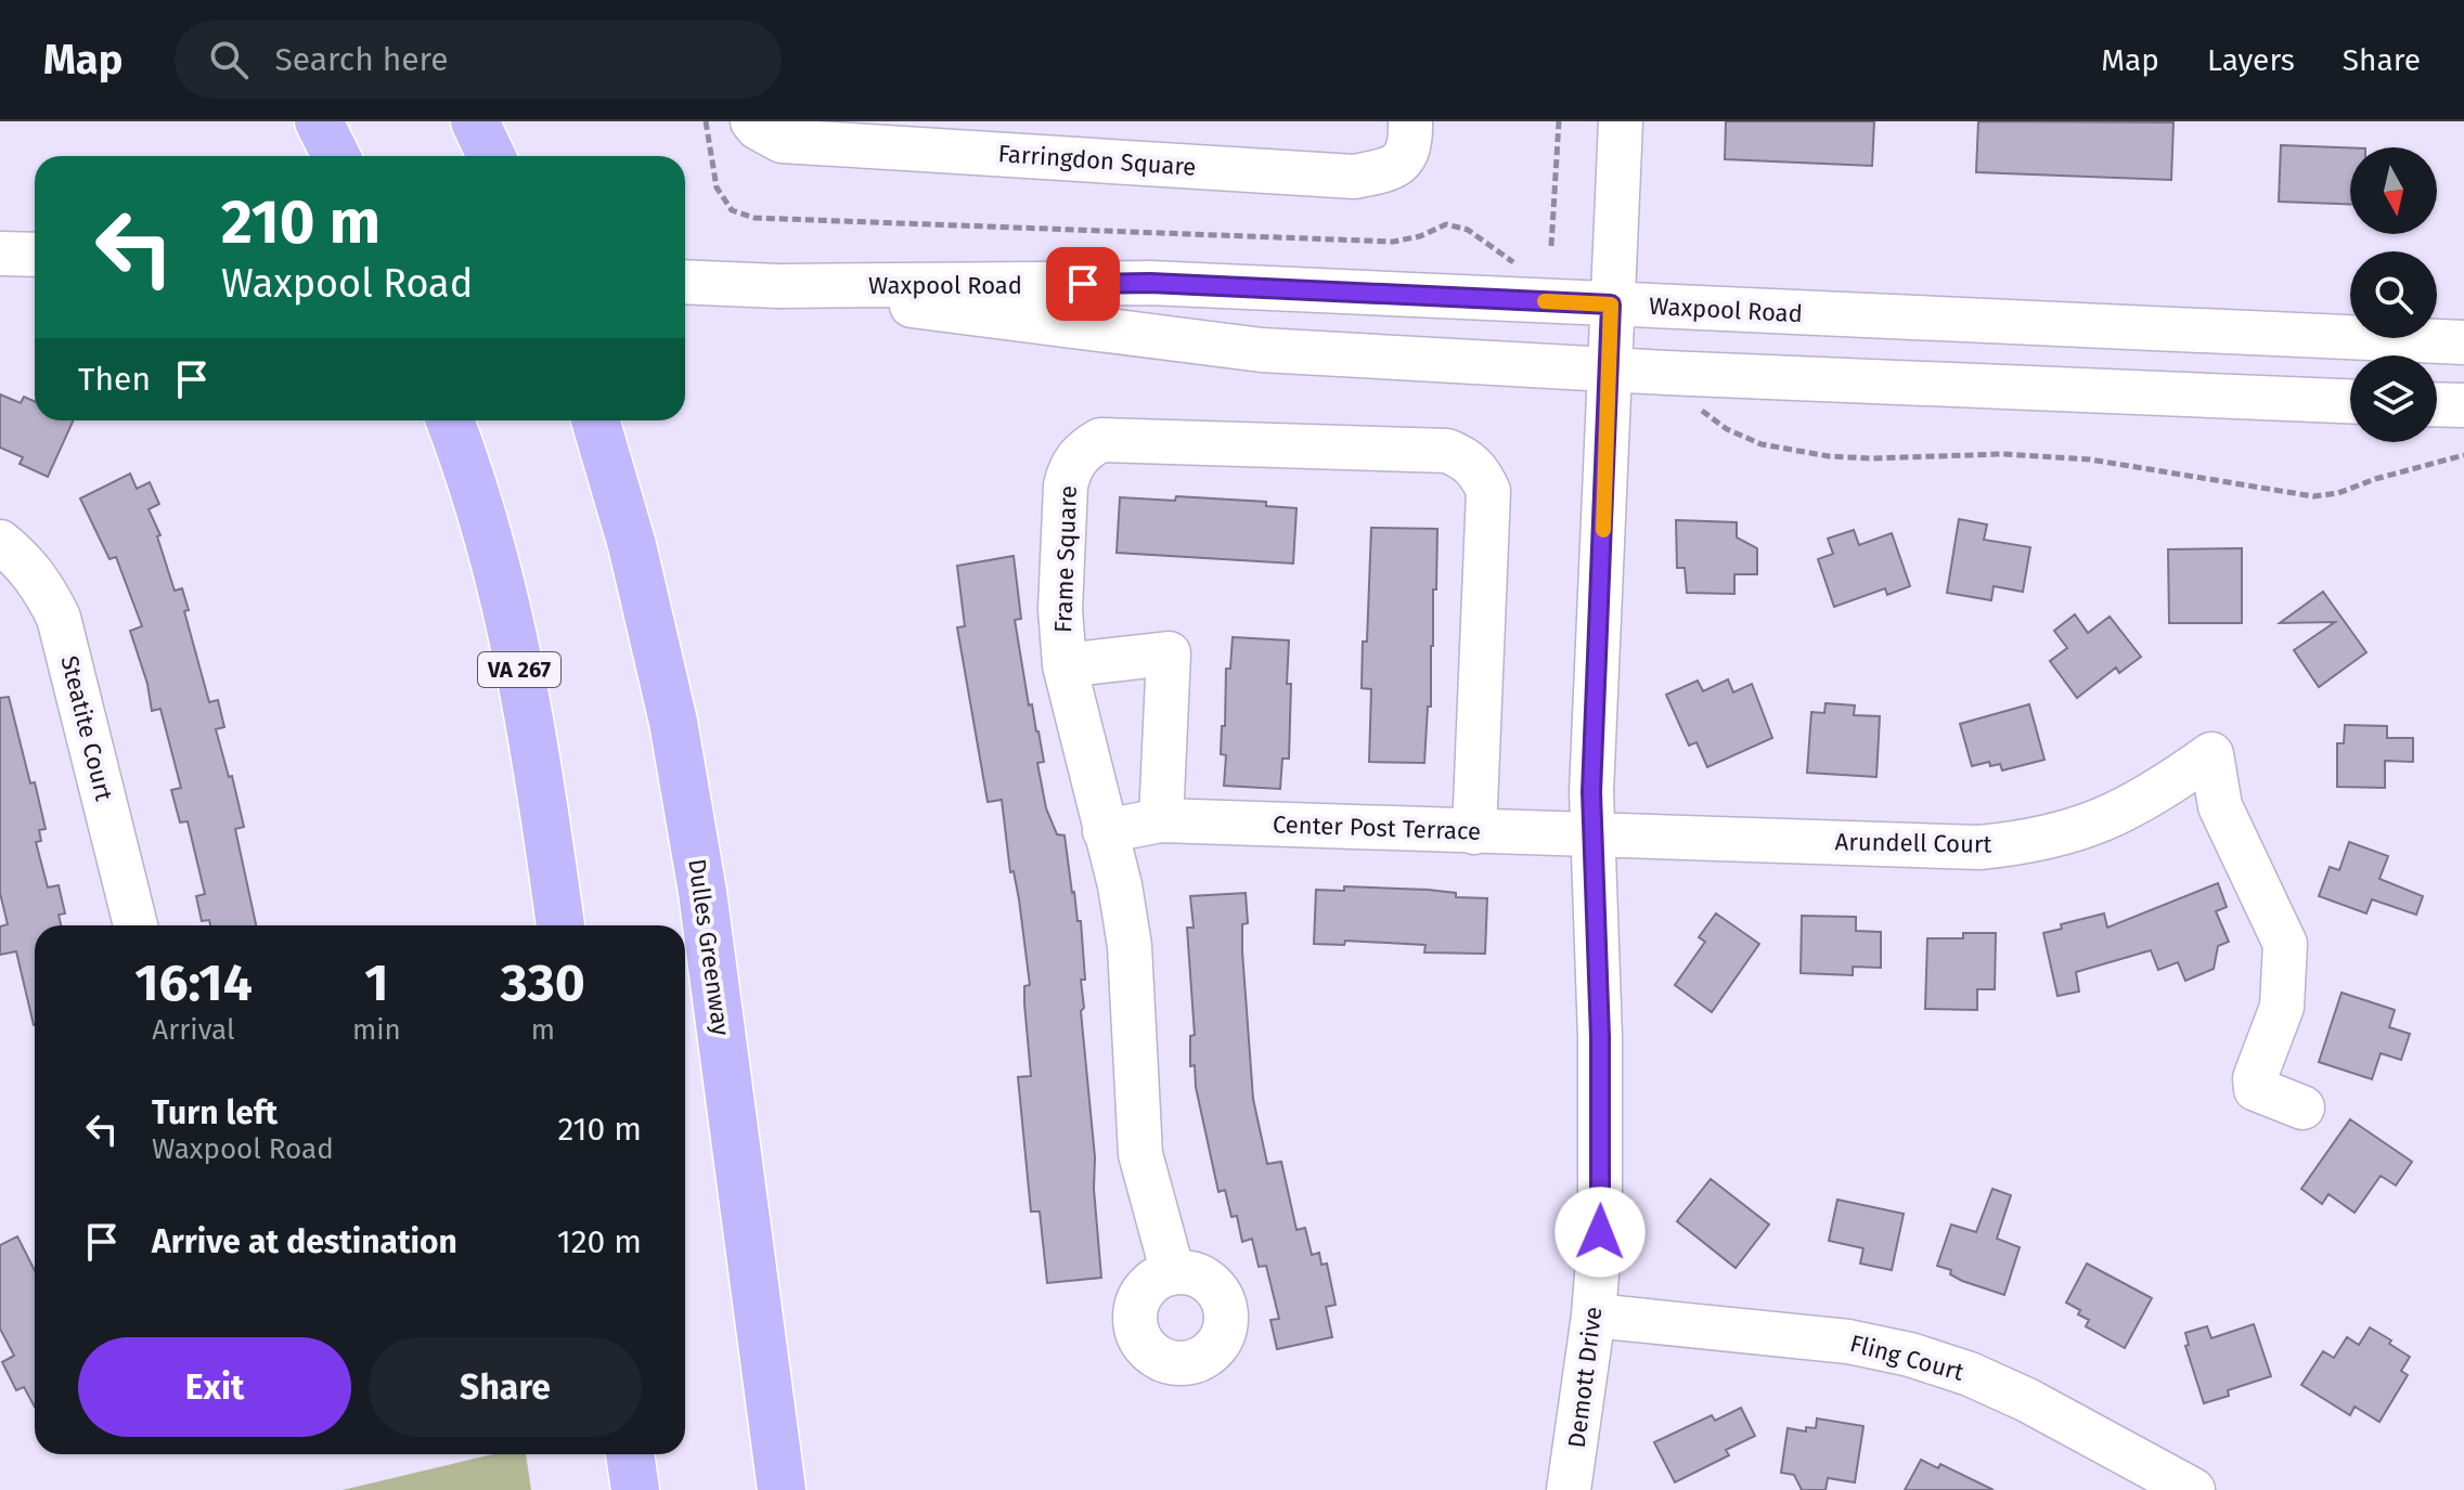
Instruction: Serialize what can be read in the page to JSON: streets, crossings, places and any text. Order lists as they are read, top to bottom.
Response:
{
  "streets": {
    "highway": ["VA 267", "Dulles Greenway"],
    "street": [
      "Farringdon Square",
      "Waxpool Road",
      "Frame Square",
      "Steatite Court",
      "Center Post Terrace",
      "Arundell Court",
      "Fling Court",
      "Demott Drive"
    ]
  },
  "crossings": [
    ["Waxpool Road", "Demott Drive"],
    ["Frame Square", "Center Post Terrace"],
    ["Center Post Terrace", "Arundell Court"],
    ["Center Post Terrace", "Demott Drive"],
    ["Arundell Court", "Demott Drive"],
    ["Fling Court", "Demott Drive"]
  ],
  "north": "bottom",
  "page": {
    "header": "Map",
    "search": "Search here",
    "nav": ["Map", "Layers", "Share"],
    "turn": ["210 m", "Waxpool Road"],
    "then": "Then",
    "eta": [
      "16:14",
      "Arrival",
      "1",
      "min",
      "330",
      "m"
    ],
    "list": [
      {
        "name": "Turn left",
        "note": "Waxpool Road",
        "value": "210 m"
      },
      {
        "name": "Arrive at destination",
        "value": "120 m"
      }
    ],
    "buttons": ["Exit", "Share"]
  }
}
